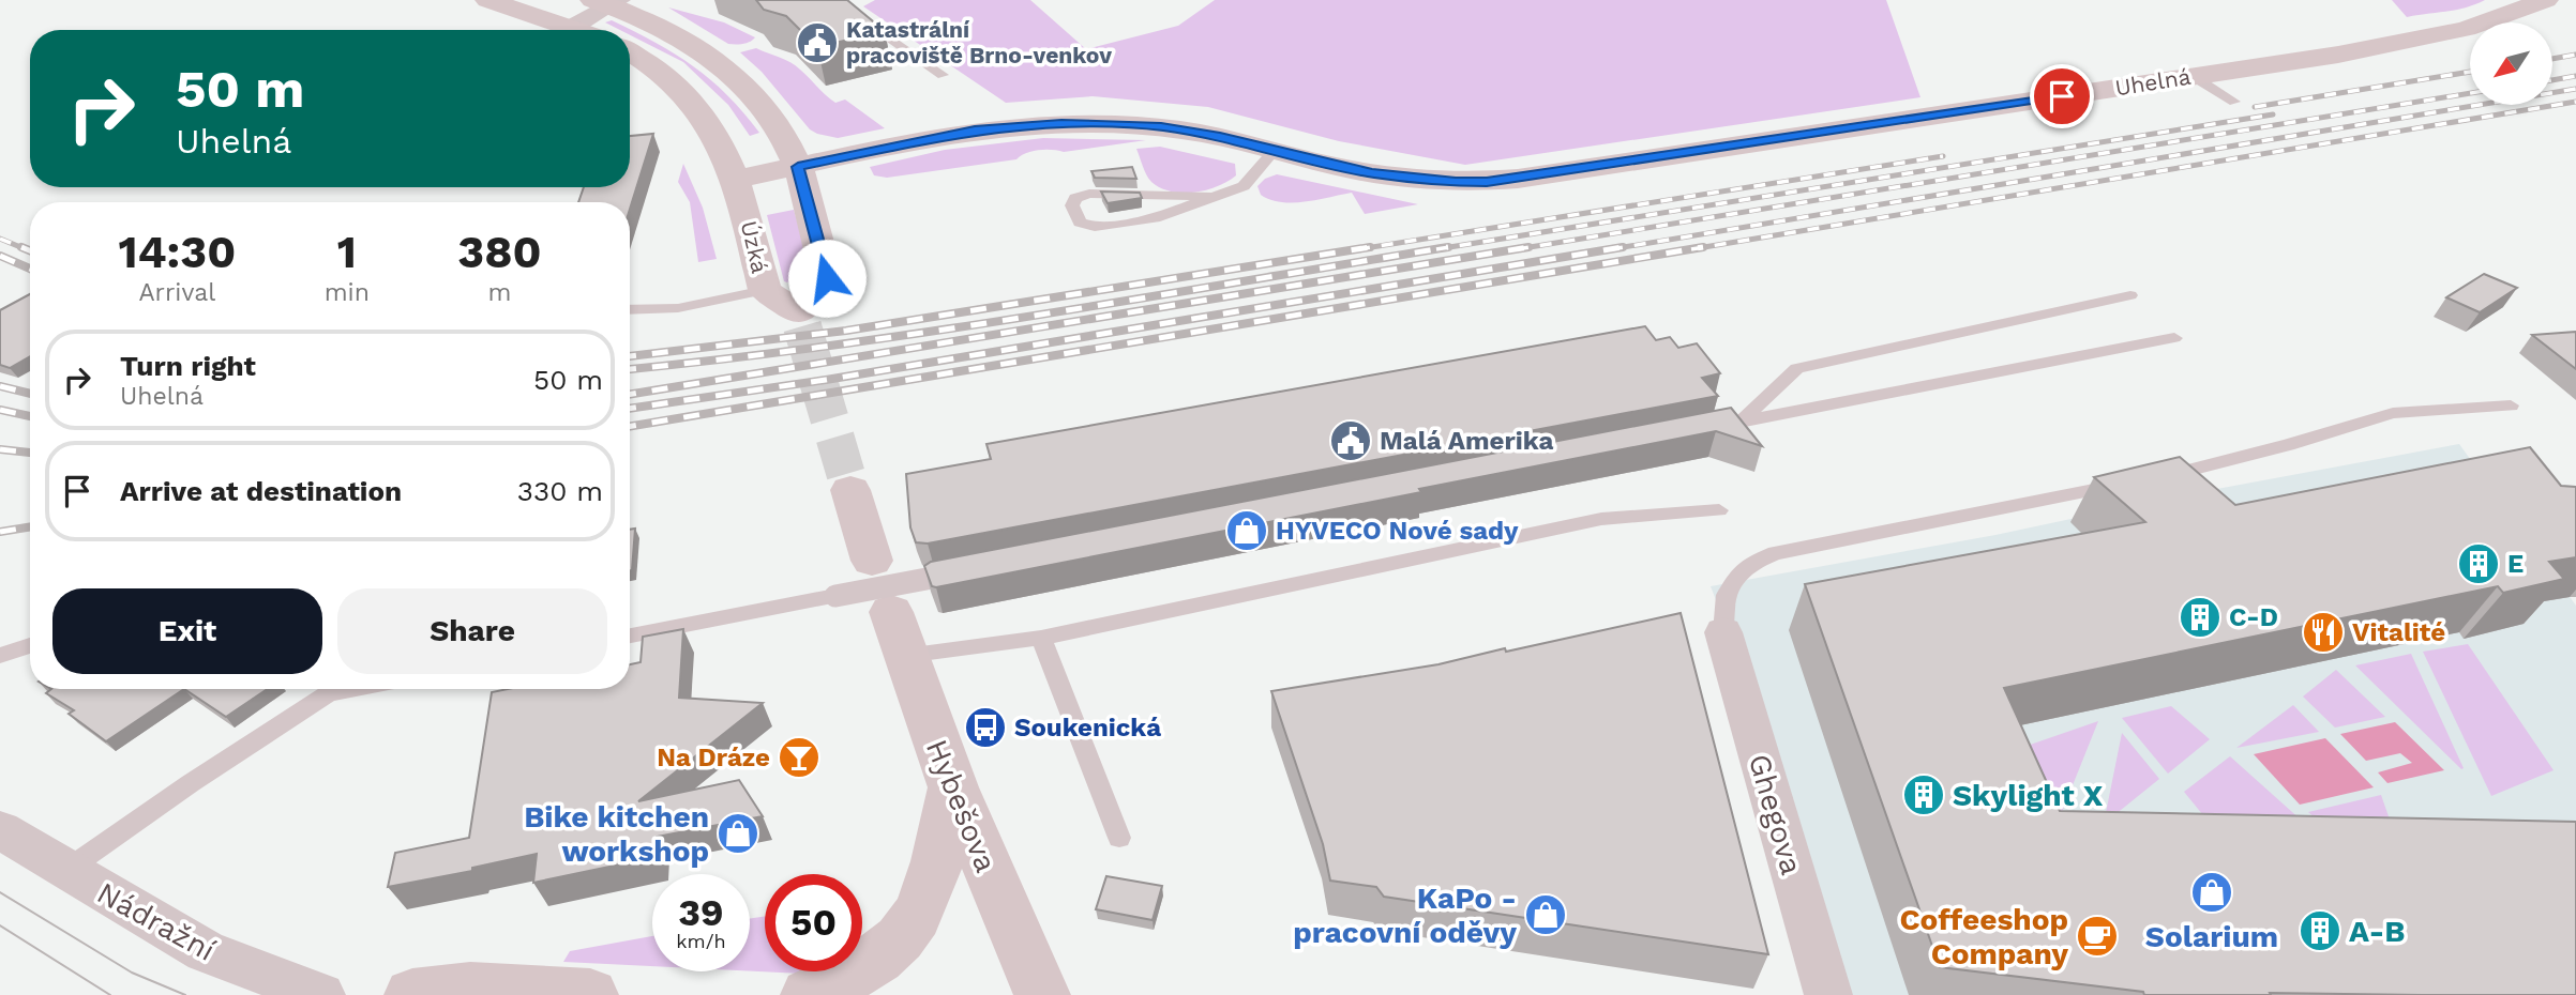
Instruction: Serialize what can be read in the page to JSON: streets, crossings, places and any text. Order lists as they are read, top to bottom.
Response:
{
  "streets": {
    "main road": ["Uhelná", "Úzká", "Hybešova"],
    "street": ["Ghegova", "Nádražní"]
  },
  "crossings": [
    ["Uhelná", "Úzká"]
  ],
  "places": {
    "public building": ["Katastrální pracoviště Brno-venkov", "Malá Amerika"],
    "shop": [
      "HYVECO Nové sady",
      "Bike kitchen workshop",
      "Solarium",
      "KaPo - pracovní oděvy"
    ],
    "building": [
      "E",
      "C-D",
      "Skylight X",
      "A-B"
    ],
    "restaurant": ["Vitalité"],
    "bus stop": ["Soukenická"],
    "bar": ["Na Dráze"],
    "cafe": ["Coffeeshop Company"]
  },
  "north": "bottom left",
  "page": {
    "turn": ["50 m", "Uhelná"],
    "eta": [
      "14:30",
      "Arrival",
      "1",
      "min",
      "380",
      "m"
    ],
    "list": [
      {
        "name": "Turn right",
        "note": "Uhelná",
        "value": "50 m"
      },
      {
        "name": "Arrive at destination",
        "value": "330 m"
      }
    ],
    "buttons": ["Exit", "Share"],
    "speed": "39 km/h",
    "limit": "50"
  }
}
